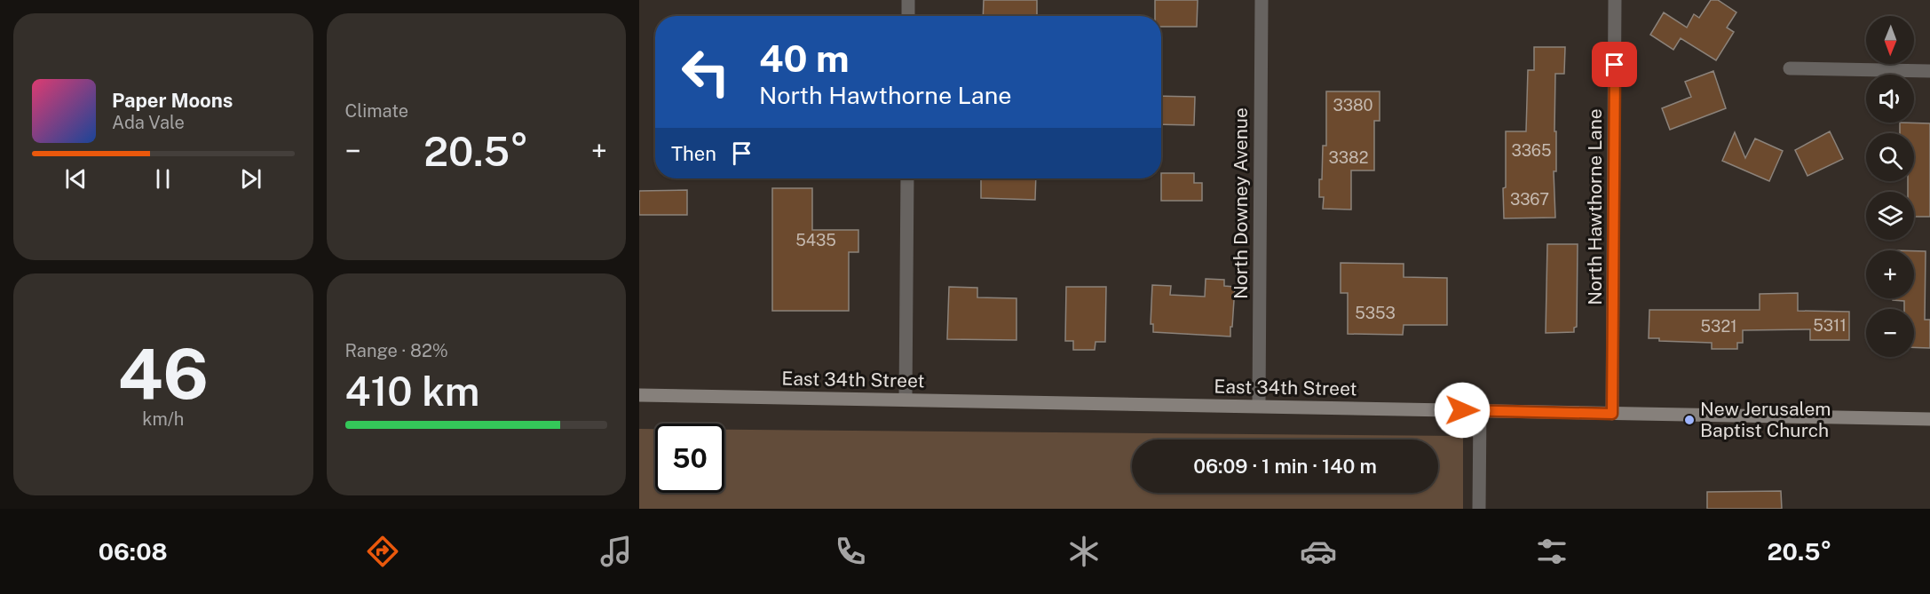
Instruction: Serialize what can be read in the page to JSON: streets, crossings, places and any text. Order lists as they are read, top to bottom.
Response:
{
  "streets": {
    "main road": ["East 34th Street"],
    "street": ["North Downey Avenue", "North Hawthorne Lane"]
  },
  "crossings": [
    ["North Downey Avenue", "East 34th Street"],
    ["North Hawthorne Lane", "East 34th Street"]
  ],
  "places": ["New Jerusalem Baptist Church"],
  "house_numbers": [
    "3380",
    "3365",
    "3382",
    "3367",
    "5435",
    "5353",
    "5311",
    "5321"
  ],
  "north": "bottom",
  "page": {
    "tile": [
      "Climate",
      ["46", "km/h"],
      ["Range · 82%", "410 km"]
    ],
    "map_buttons": ["+", "−"],
    "turn": ["40 m", "North Hawthorne Lane"],
    "song": ["Paper Moons", "Ada Vale"],
    "then": "Then",
    "heat": ["−", "20.5°", "+"],
    "limit": "50",
    "trip": "06:09 · 1 min · 140 m",
    "tabs": ["06:08", "20.5°"]
  }
}
